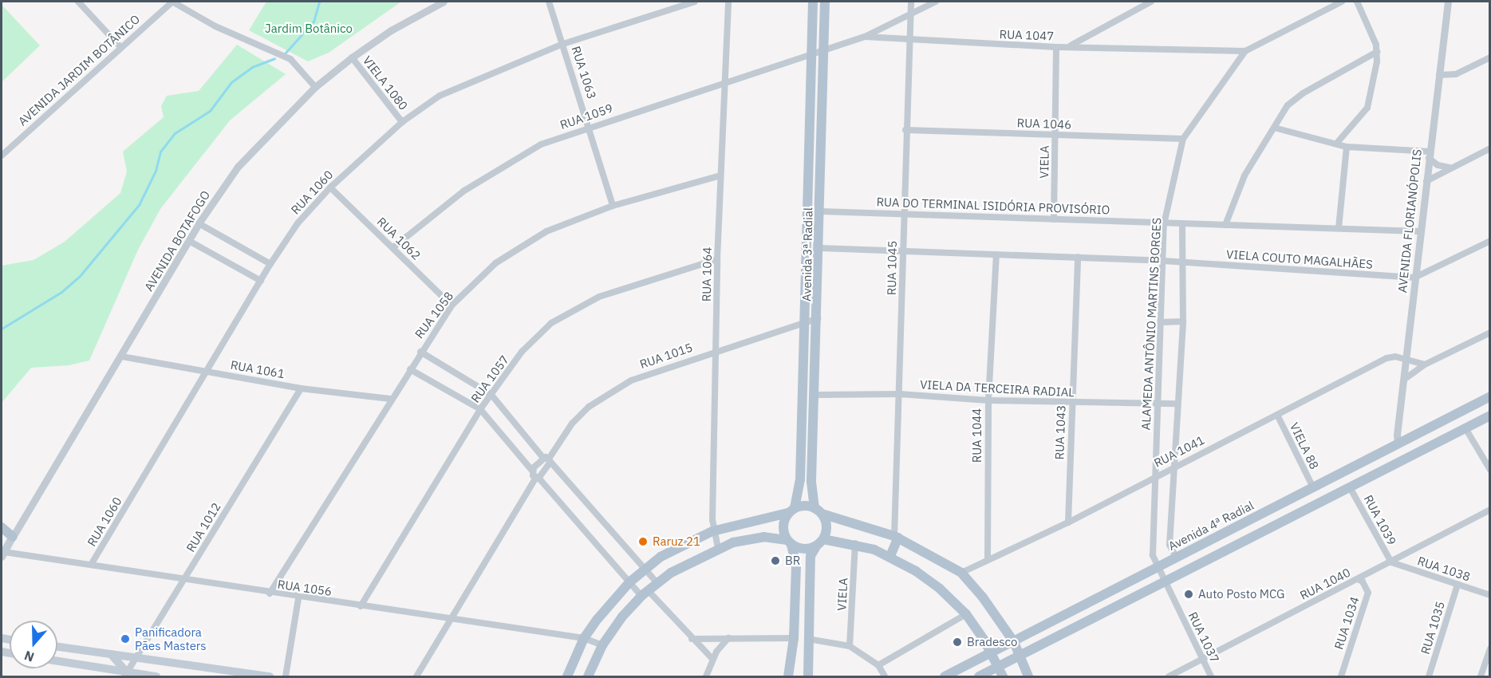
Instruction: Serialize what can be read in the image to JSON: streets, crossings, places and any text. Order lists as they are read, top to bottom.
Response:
{
  "streets": {
    "main road": ["AVENIDA BOTAFOGO", "Avenida 3ª Radial", "Avenida 4ª Radial"],
    "street": [
      "RUA 1047",
      "AVENIDA JARDIM BOTÂNICO",
      "RUA 1063",
      "VIELA 1080",
      "RUA 1059",
      "RUA 1046",
      "VIELA",
      "RUA 1060",
      "RUA DO TERMINAL ISIDÓRIA PROVISÓRIO",
      "AVENIDA FLORIANÓPOLIS",
      "RUA 1062",
      "VIELA COUTO MAGALHÃES",
      "RUA 1045",
      "RUA 1064",
      "RUA 1058",
      "ALAMEDA ANTÔNIO MARTINS BORGES",
      "RUA 1015",
      "RUA 1061",
      "RUA 1057",
      "VIELA DA TERCEIRA RADIAL",
      "RUA 1043",
      "RUA 1044",
      "VIELA 88",
      "RUA 1041",
      "RUA 1039",
      "RUA 1012",
      "RUA 1038",
      "RUA 1040",
      "RUA 1056",
      "RUA 1034",
      "RUA 1035",
      "RUA 1037"
    ]
  },
  "crossings": [
    ["RUA 1047", "RUA 1059"],
    ["RUA 1047", "VIELA"],
    ["RUA 1047", "Avenida 3ª Radial"],
    ["RUA 1047", "RUA 1045"],
    ["RUA 1047", "ALAMEDA ANTÔNIO MARTINS BORGES"],
    ["RUA 1063", "RUA 1059"],
    ["RUA 1063", "RUA 1060"],
    ["RUA 1063", "RUA 1058"],
    ["VIELA 1080", "RUA 1060"],
    ["VIELA 1080", "AVENIDA BOTAFOGO"],
    ["RUA 1059", "RUA 1062"],
    ["RUA 1059", "RUA 1064"],
    ["RUA 1046", "VIELA"],
    ["RUA 1046", "RUA 1045"],
    ["RUA 1046", "ALAMEDA ANTÔNIO MARTINS BORGES"],
    ["VIELA", "RUA DO TERMINAL ISIDÓRIA PROVISÓRIO"],
    ["RUA 1060", "RUA 1062"],
    ["RUA 1060", "RUA 1061"],
    ["RUA 1060", "RUA 1056"],
    ["RUA DO TERMINAL ISIDÓRIA PROVISÓRIO", "AVENIDA FLORIANÓPOLIS"],
    ["RUA DO TERMINAL ISIDÓRIA PROVISÓRIO", "Avenida 3ª Radial"],
    ["RUA DO TERMINAL ISIDÓRIA PROVISÓRIO", "RUA 1045"],
    ["RUA DO TERMINAL ISIDÓRIA PROVISÓRIO", "ALAMEDA ANTÔNIO MARTINS BORGES"],
    ["AVENIDA FLORIANÓPOLIS", "VIELA COUTO MAGALHÃES"],
    ["AVENIDA FLORIANÓPOLIS", "RUA 1041"],
    ["AVENIDA FLORIANÓPOLIS", "Avenida 4ª Radial"],
    ["RUA 1062", "RUA 1058"],
    ["AVENIDA BOTAFOGO", "RUA 1061"],
    ["AVENIDA BOTAFOGO", "RUA 1056"],
    ["Avenida 3ª Radial", "RUA 1015"],
    ["Avenida 3ª Radial", "VIELA DA TERCEIRA RADIAL"],
    ["RUA 1045", "VIELA DA TERCEIRA RADIAL"],
    ["RUA 1064", "RUA 1058"],
    ["RUA 1064", "RUA 1015"],
    ["RUA 1064", "RUA 1057"],
    ["RUA 1058", "RUA 1061"],
    ["RUA 1058", "RUA 1056"],
    ["ALAMEDA ANTÔNIO MARTINS BORGES", "VIELA DA TERCEIRA RADIAL"],
    ["ALAMEDA ANTÔNIO MARTINS BORGES", "RUA 1041"],
    ["ALAMEDA ANTÔNIO MARTINS BORGES", "Avenida 4ª Radial"],
    ["ALAMEDA ANTÔNIO MARTINS BORGES", "RUA 1037"],
    ["RUA 1061", "RUA 1012"],
    ["RUA 1057", "RUA 1056"],
    ["VIELA DA TERCEIRA RADIAL", "RUA 1043"],
    ["VIELA DA TERCEIRA RADIAL", "RUA 1044"],
    ["RUA 1043", "RUA 1041"],
    ["RUA 1044", "RUA 1041"],
    ["VIELA 88", "RUA 1041"],
    ["VIELA 88", "Avenida 4ª Radial"],
    ["RUA 1039", "RUA 1038"],
    ["RUA 1039", "RUA 1040"],
    ["RUA 1012", "RUA 1056"],
    ["RUA 1038", "RUA 1040"],
    ["RUA 1038", "RUA 1035"],
    ["RUA 1040", "RUA 1034"],
    ["RUA 1040", "RUA 1037"]
  ],
  "parks": ["Jardim Botânico"],
  "places": [
    "Raruz 21",
    "BR",
    "Auto Posto MCG",
    "Panificadora Pães Masters",
    "Bradesco"
  ],
  "north": "bottom"
}
